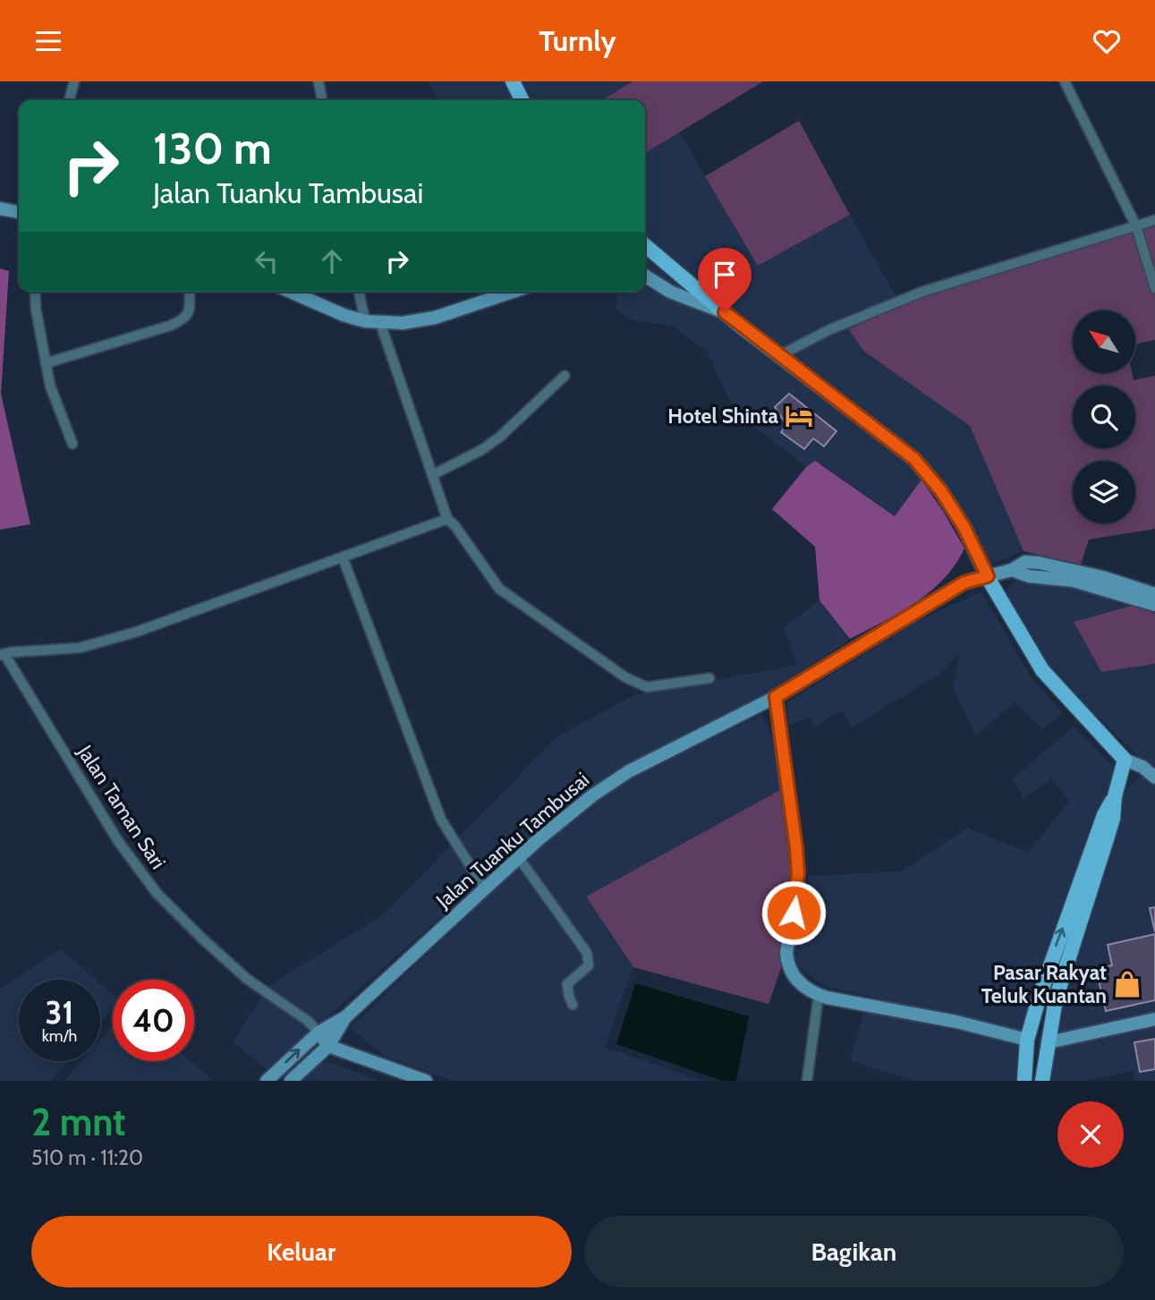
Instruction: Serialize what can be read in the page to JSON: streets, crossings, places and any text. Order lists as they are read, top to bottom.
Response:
{
  "streets": {
    "main road": ["Jalan Tuanku Tambusai"],
    "street": ["Jalan Taman Sari"]
  },
  "crossings": [
    ["Jalan Taman Sari", "Jalan Tuanku Tambusai"]
  ],
  "places": {
    "hotel": ["Hotel Shinta"],
    "shop": ["Pasar Rakyat Teluk Kuantan"]
  },
  "north": "top left",
  "page": {
    "header": "Turnly",
    "turn": ["130 m", "Jalan Tuanku Tambusai"],
    "speed": "31 km/h",
    "limit": "40",
    "heading": ["2 mnt", "510 m · 11:20"],
    "buttons": ["Keluar", "Bagikan"]
  }
}
